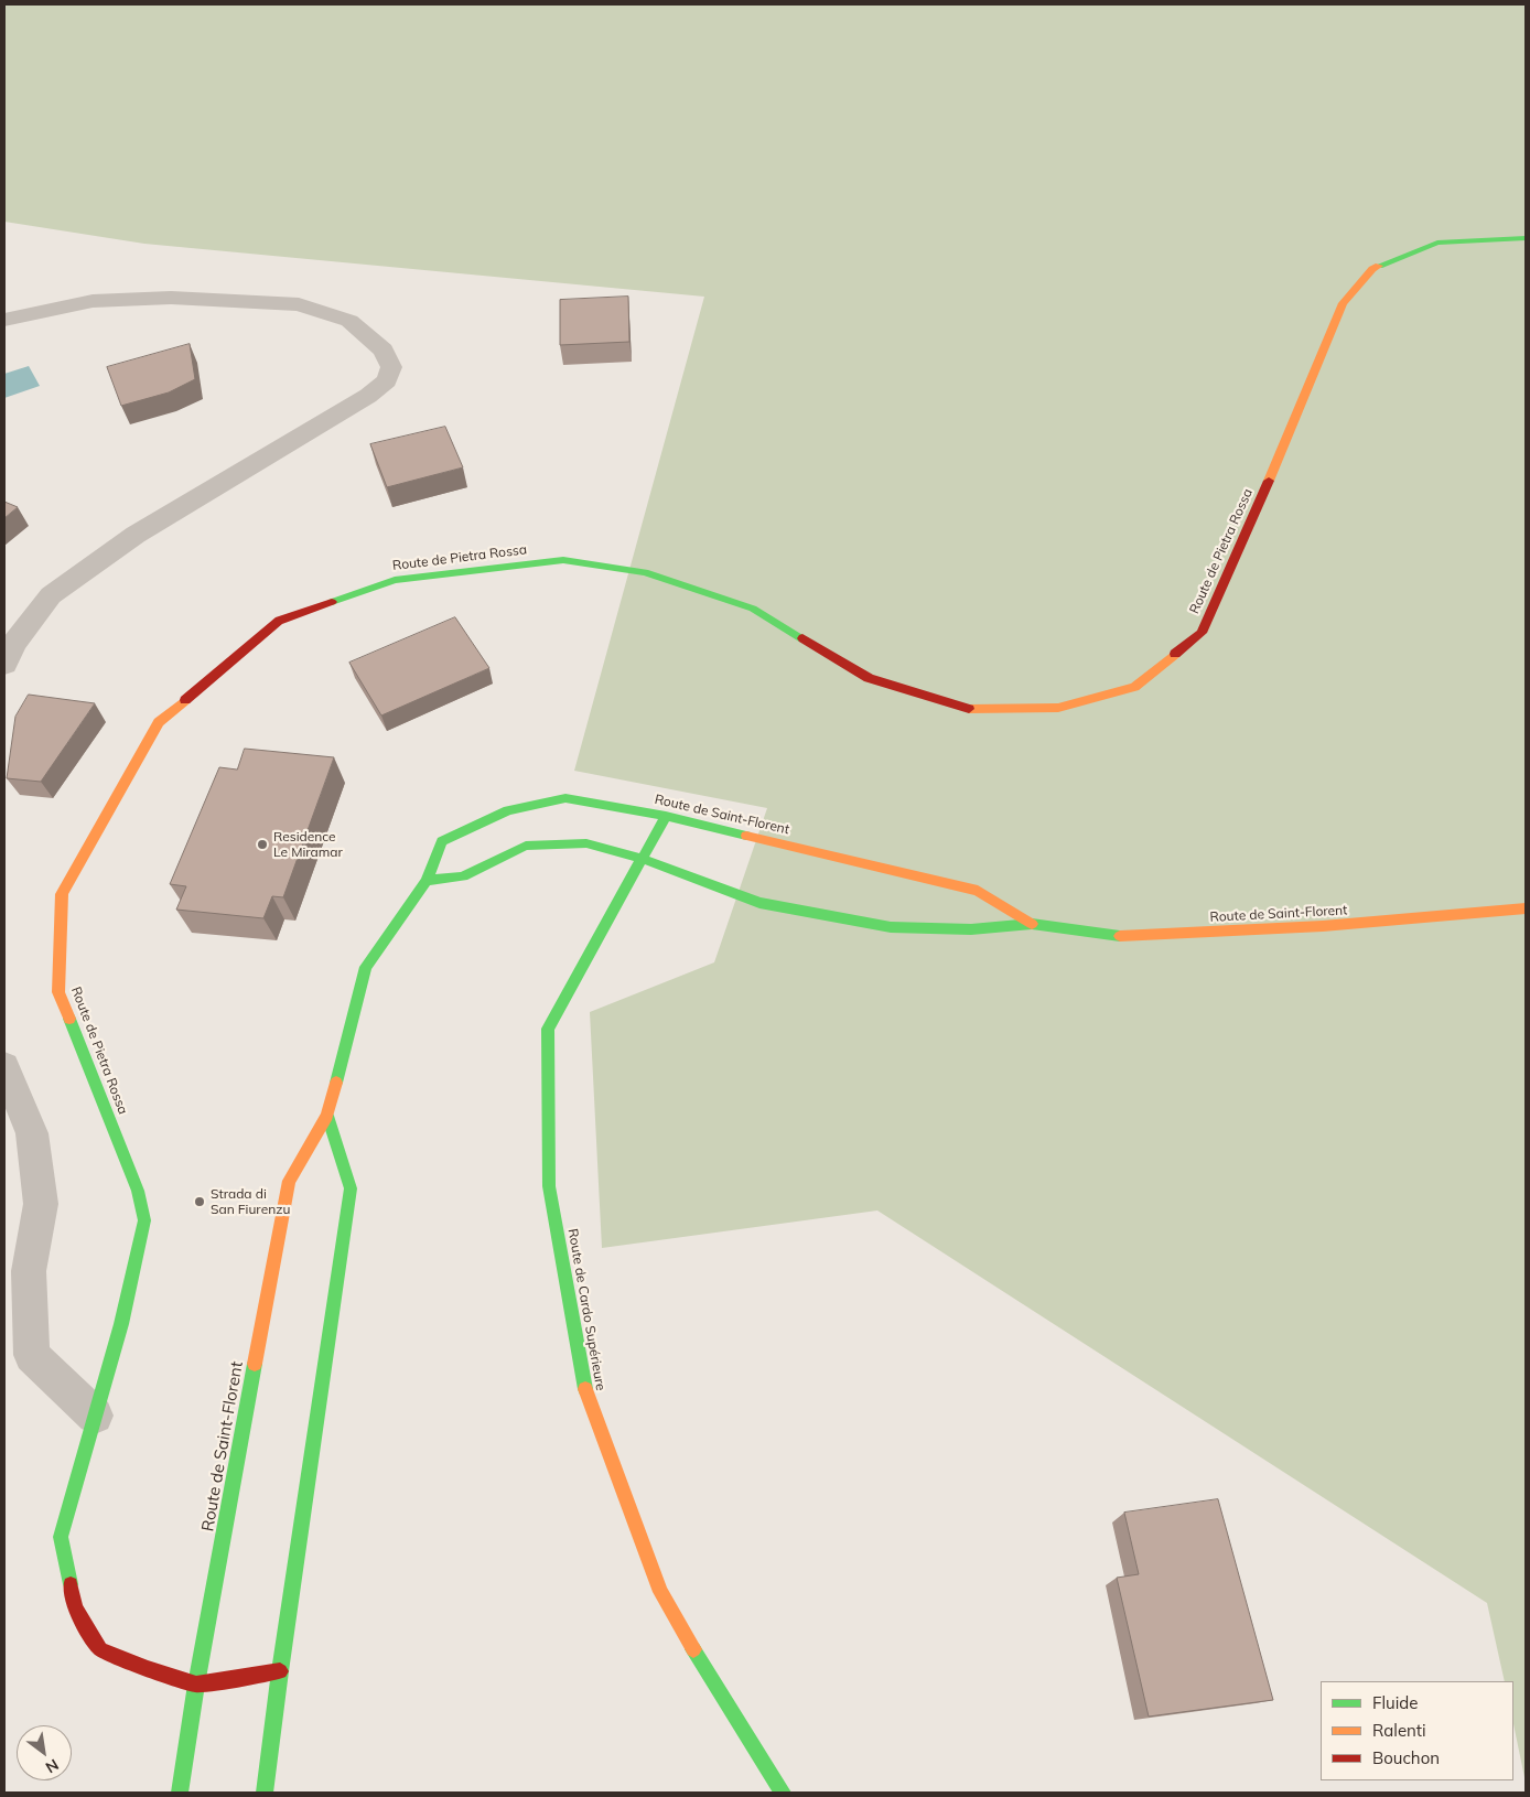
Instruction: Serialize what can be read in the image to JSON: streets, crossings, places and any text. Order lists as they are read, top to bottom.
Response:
{
  "streets": {
    "street": ["Route de Pietra Rossa", "Route de Saint-Florent", "Route de Cardo Supérieure"]
  },
  "crossings": [
    ["Route de Pietra Rossa", "Route de Saint-Florent"],
    ["Route de Saint-Florent", "Route de Cardo Supérieure"]
  ],
  "places": ["Residence Le Miramar", "Strada di San Fiurenzu"],
  "legend": ["Fluide", "Ralenti", "Bouchon"],
  "north": "bottom right"
}
